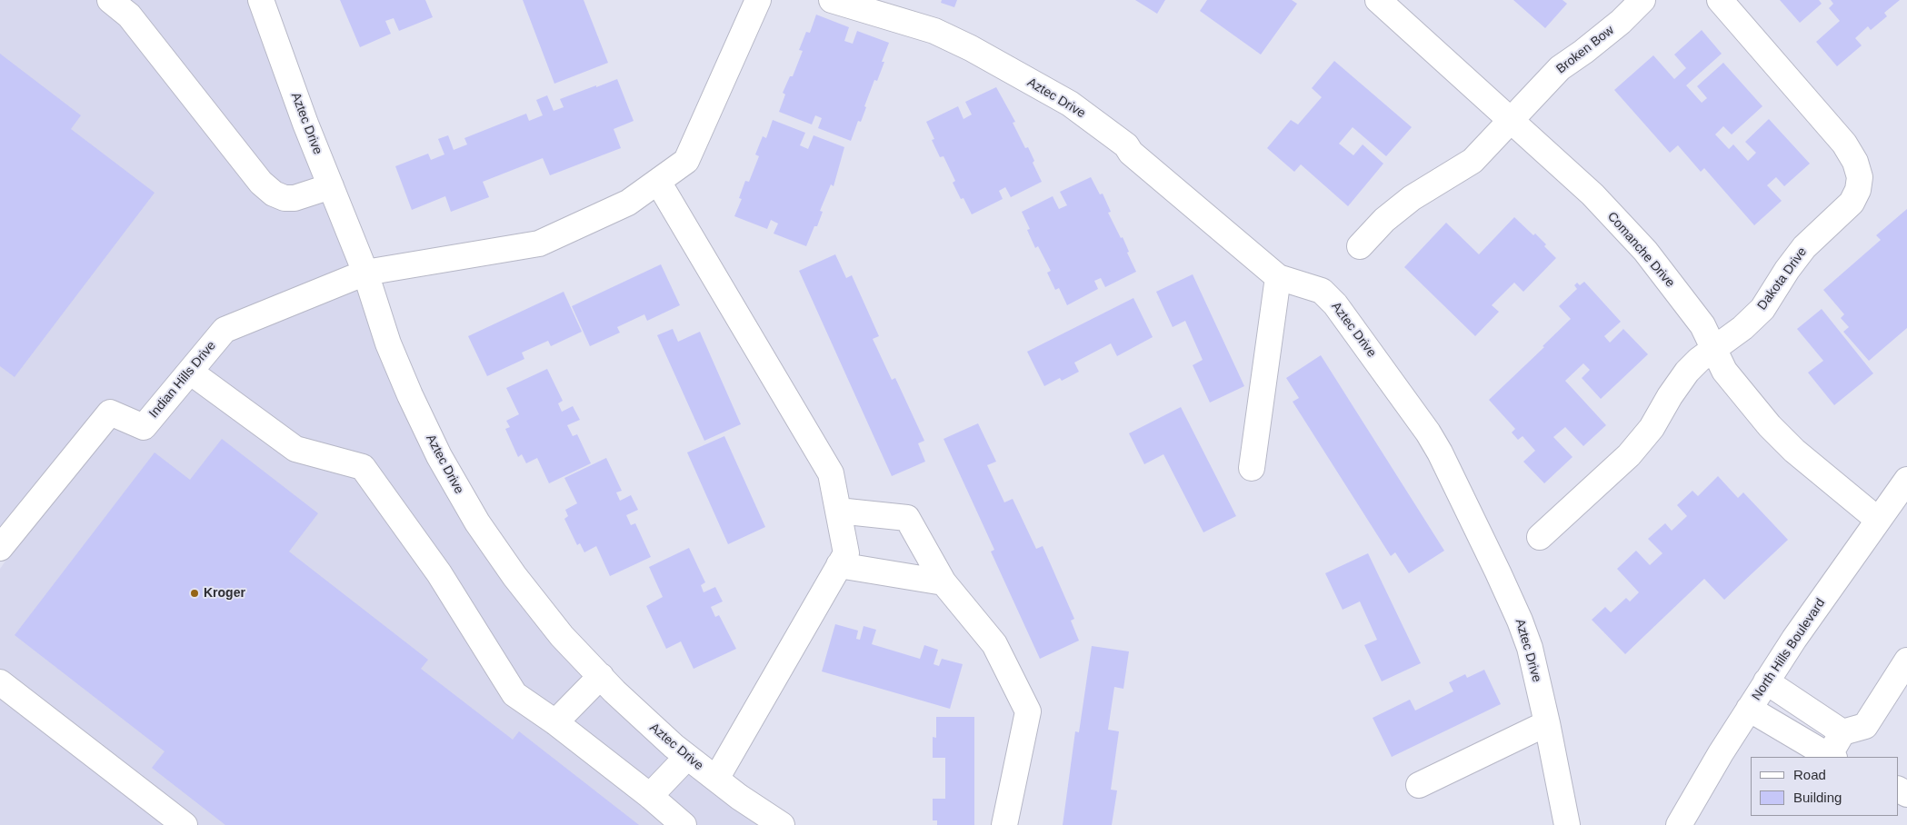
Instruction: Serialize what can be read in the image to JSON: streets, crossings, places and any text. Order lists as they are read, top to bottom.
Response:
{
  "streets": {
    "street": [
      "Broken Bow",
      "Aztec Drive",
      "Comanche Drive",
      "Dakota Drive",
      "Indian Hills Drive",
      "North Hills Boulevard"
    ]
  },
  "crossings": [
    ["Broken Bow", "Comanche Drive"],
    ["Aztec Drive", "Indian Hills Drive"],
    ["Comanche Drive", "Dakota Drive"],
    ["Comanche Drive", "North Hills Boulevard"]
  ],
  "places": ["Kroger"],
  "legend": ["Road", "Building"]
}
